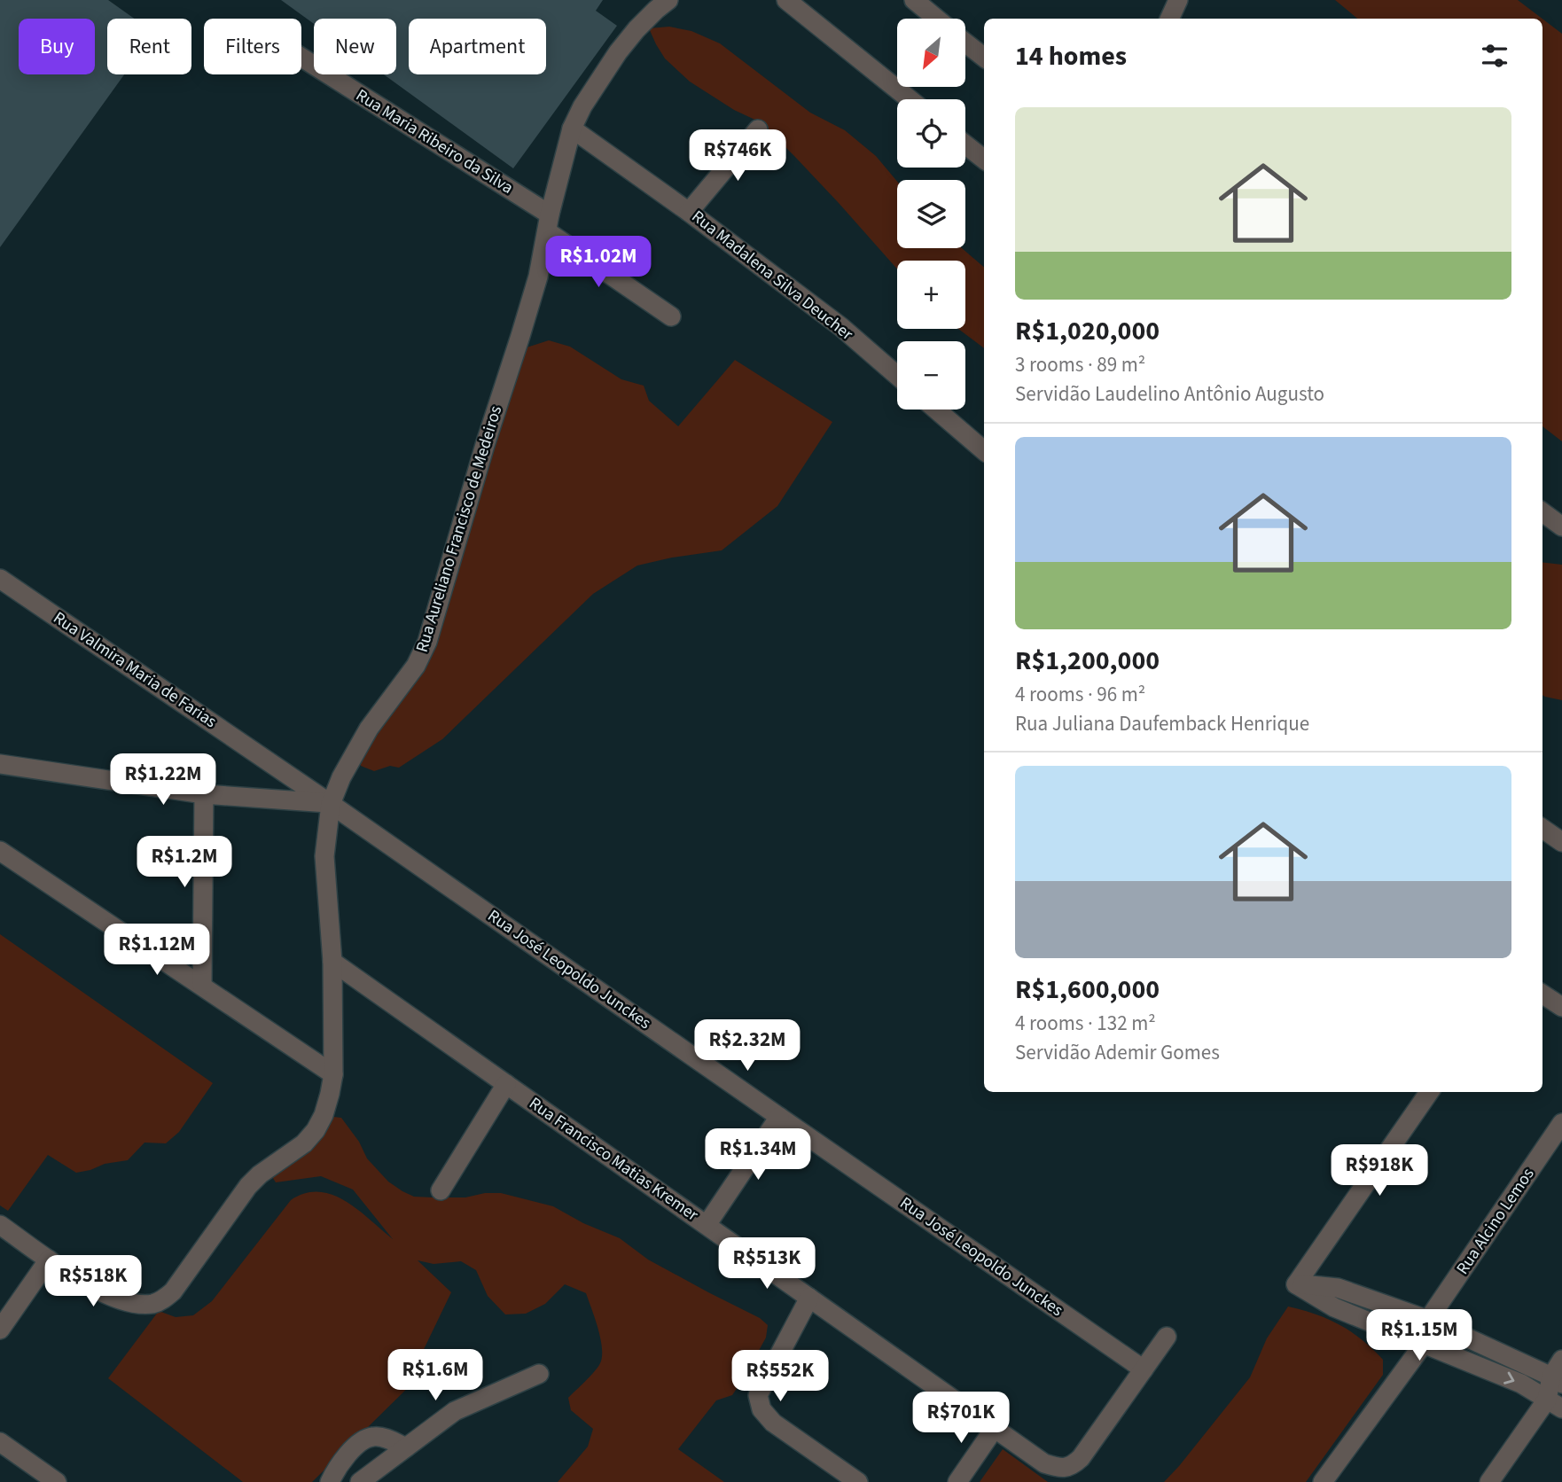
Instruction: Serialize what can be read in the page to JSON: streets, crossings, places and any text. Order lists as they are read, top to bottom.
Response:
{
  "streets": {
    "street": [
      "Rua Maria Ribeiro da Silva",
      "Rua Madalena Silva Deucher",
      "Rua Aureliano Francisco de Medeiros",
      "Rua Valmira Maria de Farias",
      "Rua José Leopoldo Junckes",
      "Rua Francisco Matias Kremer",
      "Rua Alcino Lemos"
    ]
  },
  "crossings": [
    ["Rua Maria Ribeiro da Silva", "Rua Aureliano Francisco de Medeiros"],
    ["Rua Madalena Silva Deucher", "Rua Aureliano Francisco de Medeiros"],
    ["Rua Aureliano Francisco de Medeiros", "Rua Valmira Maria de Farias"],
    ["Rua Aureliano Francisco de Medeiros", "Rua José Leopoldo Junckes"],
    ["Rua Aureliano Francisco de Medeiros", "Rua Francisco Matias Kremer"],
    ["Rua Valmira Maria de Farias", "Rua José Leopoldo Junckes"],
    ["Rua José Leopoldo Junckes", "Rua Francisco Matias Kremer"]
  ],
  "north": "bottom left",
  "page": {
    "map_buttons": ["+", "−"],
    "chip": [
      "Buy",
      "Rent",
      "Filters",
      "New",
      "Apartment"
    ],
    "heading": "14 homes",
    "list": [
      {
        "name": "R$1,020,000",
        "note": "3 rooms · 89 m² · Servidão Laudelino Antônio Augusto"
      },
      {
        "name": "R$1,200,000",
        "note": "4 rooms · 96 m² · Rua Juliana Daufemback Henrique"
      },
      {
        "name": "R$1,600,000",
        "note": "4 rooms · 132 m² · Servidão Ademir Gomes"
      }
    ],
    "price": [
      "R$746K",
      "R$1.02M",
      "R$1.22M",
      "R$1.2M",
      "R$1.12M",
      "R$2.32M",
      "R$1.34M",
      "R$918K",
      "R$513K",
      "R$518K",
      "R$1.15M",
      "R$1.6M",
      "R$552K",
      "R$701K"
    ]
  }
}
